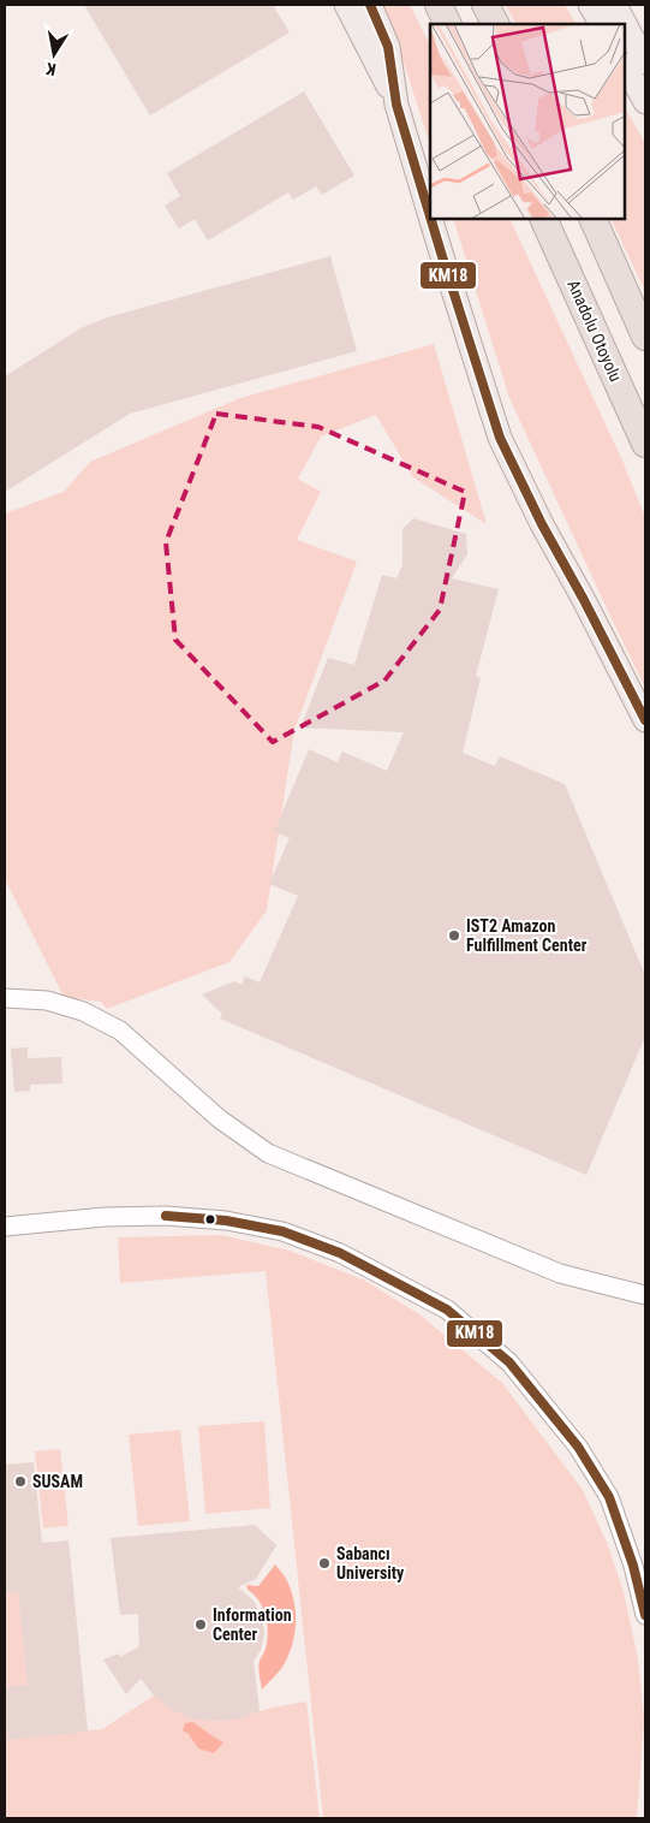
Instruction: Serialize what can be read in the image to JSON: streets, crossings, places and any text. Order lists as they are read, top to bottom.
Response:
{
  "streets": {
    "highway": ["Anadolu Otoyolu"]
  },
  "places": [
    "IST2 Amazon Fulfillment Center",
    "SUSAM",
    "Sabancı University",
    "Information Center"
  ],
  "lines": ["transit line KM18"],
  "north": "bottom"
}
